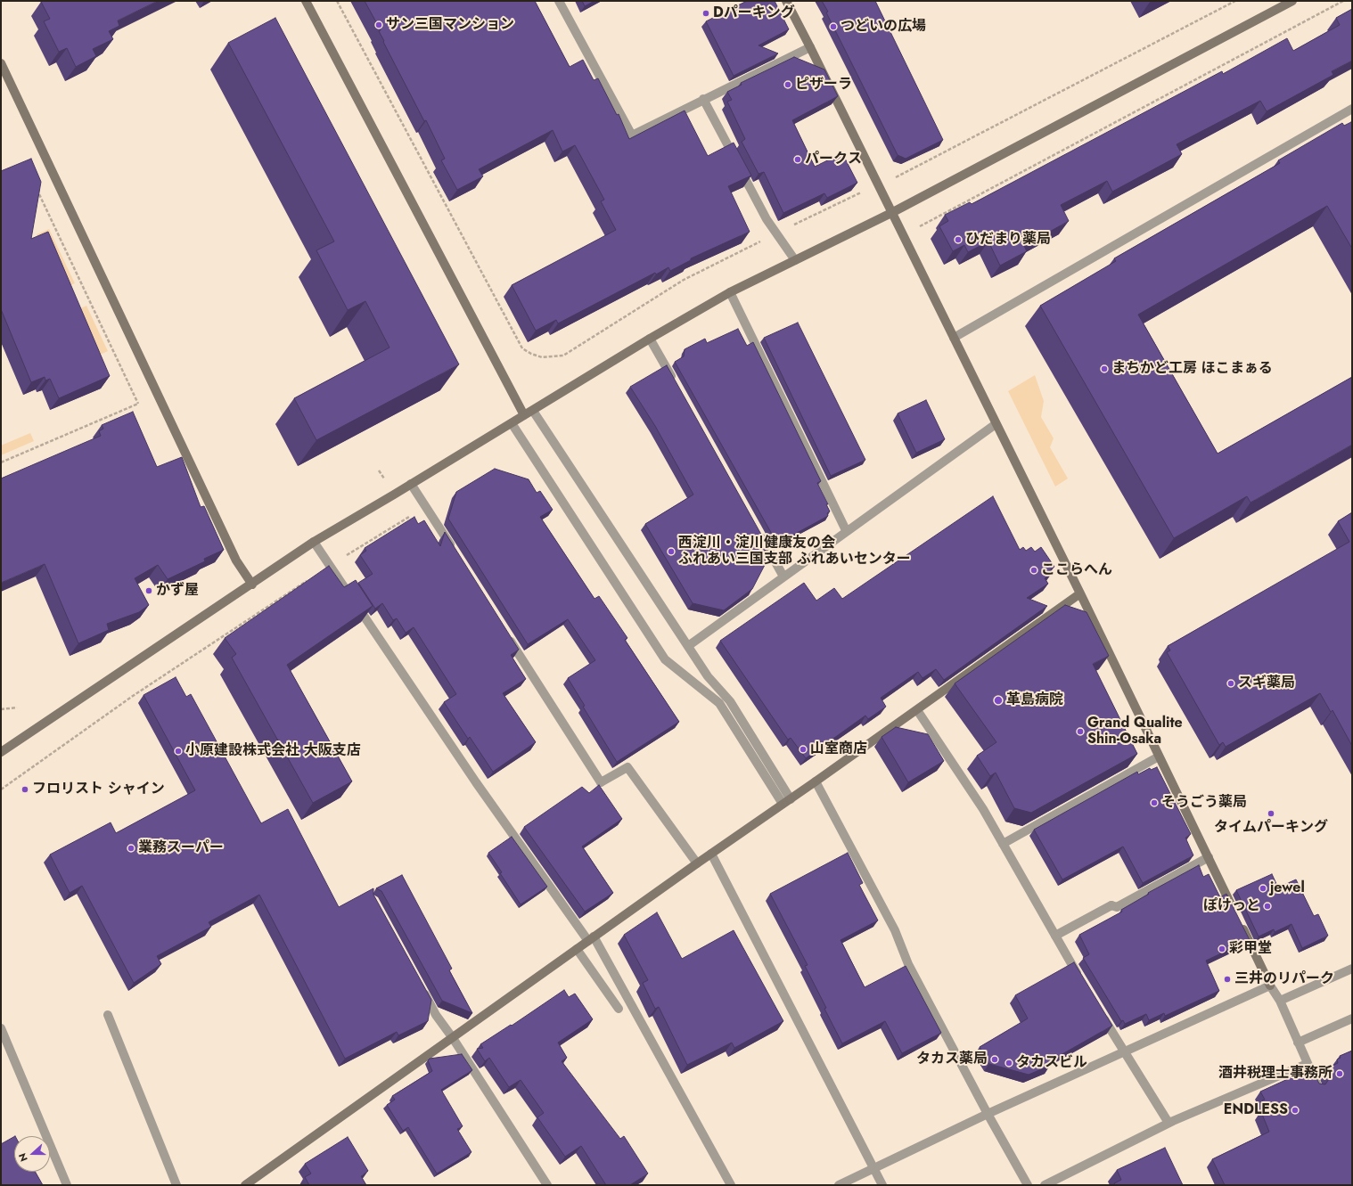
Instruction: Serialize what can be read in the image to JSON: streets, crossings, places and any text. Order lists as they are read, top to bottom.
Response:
{
  "places": [
    "Dパーキング",
    "サン三国マンション",
    "つどいの広場",
    "ピザーラ",
    "パークス",
    "ひだまり薬局",
    "まちかど工房 ほこまぁる",
    "西淀川・淀川健康友の会 ふれあい三国支部 ふれあいセンター",
    "ここらへん",
    "かず屋",
    "スギ薬局",
    "革島病院",
    "Grand Qualite Shin-Osaka",
    "山室商店",
    "小原建設株式会社 大阪支店",
    "フロリスト シャイン",
    "そうごう薬局",
    "タイムパーキング",
    "業務スーパー",
    "jewel",
    "ぽけっと",
    "彩甲堂",
    "三井のリパーク",
    "タカス薬局",
    "タカスビル",
    "酒井税理士事務所",
    "ENDLESS"
  ],
  "north": "left"
}
